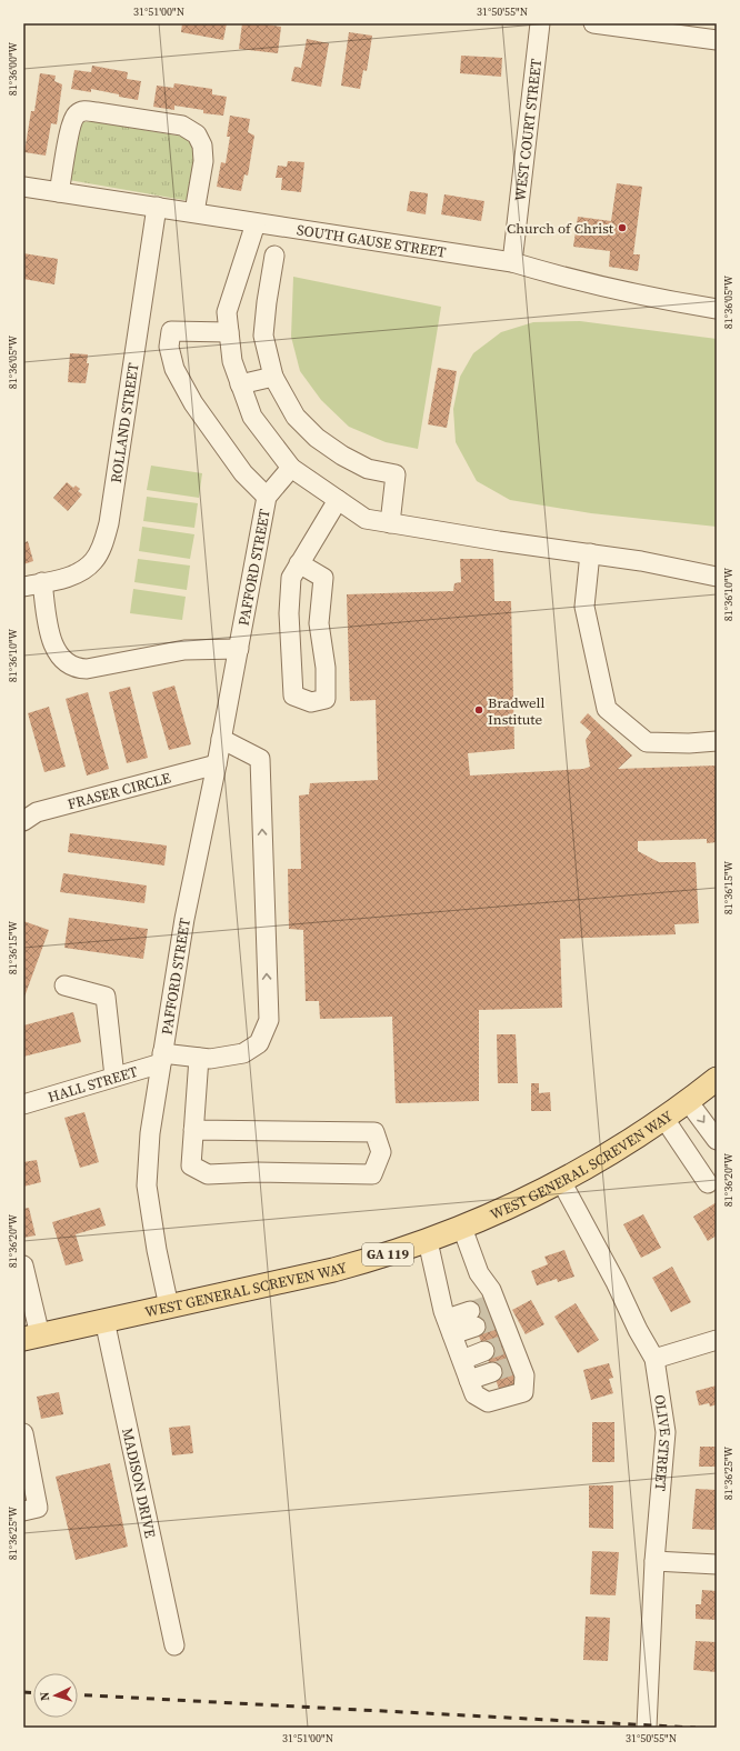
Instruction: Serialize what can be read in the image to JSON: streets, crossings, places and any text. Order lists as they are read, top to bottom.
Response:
{
  "streets": {
    "main road": ["WEST GENERAL SCREVEN WAY", "GA 119"],
    "street": [
      "WEST COURT STREET",
      "SOUTH GAUSE STREET",
      "ROLLAND STREET",
      "PAFFORD STREET",
      "FRASER CIRCLE",
      "HALL STREET",
      "OLIVE STREET",
      "MADISON DRIVE"
    ]
  },
  "crossings": [
    ["WEST COURT STREET", "SOUTH GAUSE STREET"],
    ["SOUTH GAUSE STREET", "ROLLAND STREET"],
    ["PAFFORD STREET", "FRASER CIRCLE"],
    ["PAFFORD STREET", "HALL STREET"],
    ["PAFFORD STREET", "WEST GENERAL SCREVEN WAY"],
    ["WEST GENERAL SCREVEN WAY", "OLIVE STREET"],
    ["WEST GENERAL SCREVEN WAY", "MADISON DRIVE"]
  ],
  "places": ["Church of Christ", "Bradwell Institute"],
  "north": "left",
  "coordinates": [
    "31°51'00\"N",
    "31°50'55\"N",
    "81°36'00\"W",
    "81°36'05\"W",
    "81°36'10\"W",
    "81°36'15\"W",
    "81°36'20\"W",
    "81°36'25\"W"
  ]
}
